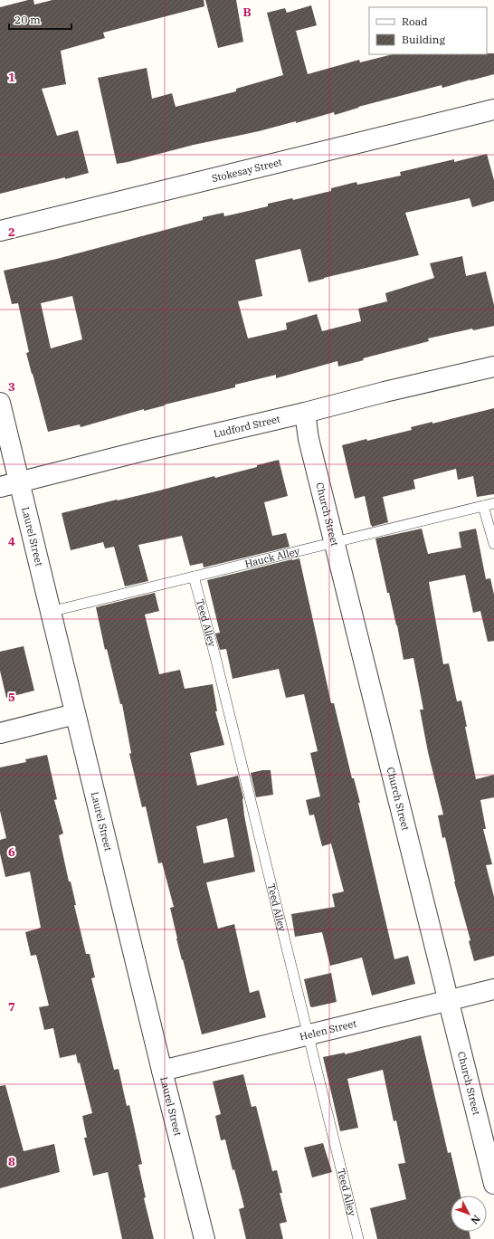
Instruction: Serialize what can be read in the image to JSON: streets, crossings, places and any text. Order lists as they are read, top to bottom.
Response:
{
  "streets": {
    "street": [
      "Stokesay Street",
      "Ludford Street",
      "Church Street",
      "Laurel Street",
      "Helen Street"
    ],
    "lane": ["Hauck Alley", "Teed Alley"]
  },
  "crossings": [
    ["Ludford Street", "Church Street"],
    ["Ludford Street", "Laurel Street"],
    ["Church Street", "Hauck Alley"],
    ["Church Street", "Helen Street"],
    ["Laurel Street", "Hauck Alley"],
    ["Laurel Street", "Helen Street"],
    ["Hauck Alley", "Teed Alley"],
    ["Teed Alley", "Helen Street"]
  ],
  "legend": ["Road", "Building"],
  "scale_bar": "20 m",
  "north": "bottom right",
  "grid": {
    "columns": ["B"],
    "rows": [
      "1",
      "2",
      "3",
      "4",
      "5",
      "6",
      "7",
      "8"
    ]
  }
}
